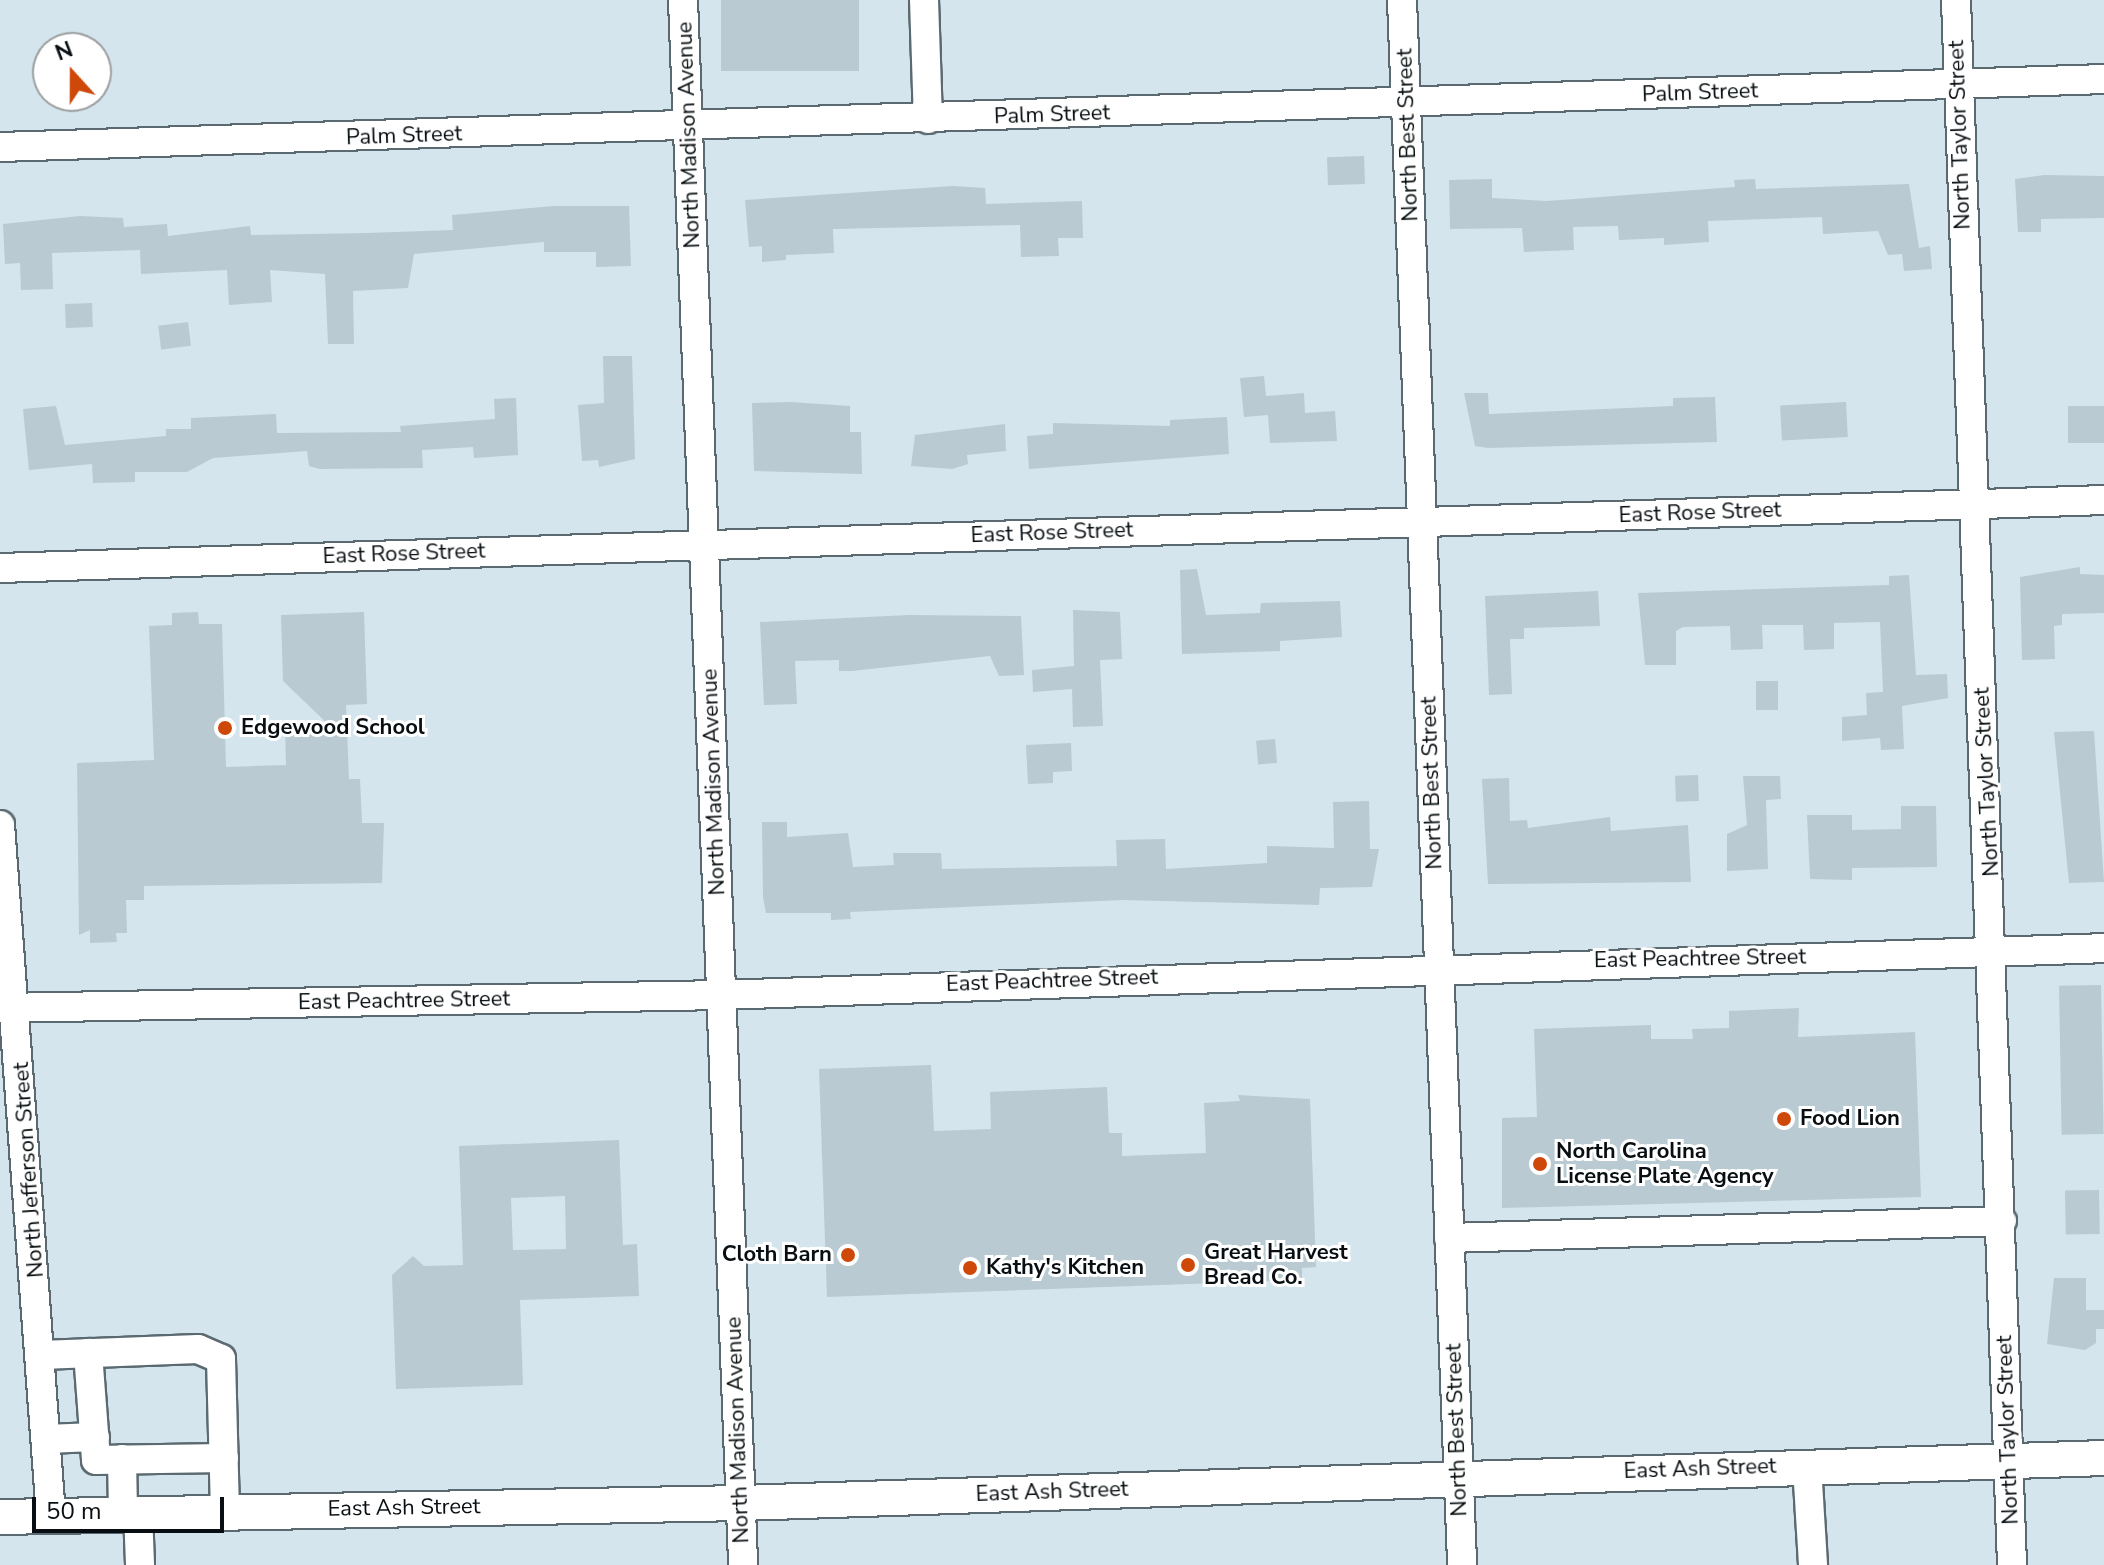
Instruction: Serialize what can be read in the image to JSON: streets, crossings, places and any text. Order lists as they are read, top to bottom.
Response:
{
  "streets": {
    "main road": ["East Ash Street"],
    "street": [
      "Palm Street",
      "North Madison Avenue",
      "North Best Street",
      "North Taylor Street",
      "East Rose Street",
      "East Peachtree Street",
      "North Jefferson Street"
    ]
  },
  "crossings": [
    ["Palm Street", "North Madison Avenue"],
    ["Palm Street", "North Best Street"],
    ["Palm Street", "North Taylor Street"],
    ["North Madison Avenue", "East Rose Street"],
    ["North Madison Avenue", "East Peachtree Street"],
    ["North Madison Avenue", "East Ash Street"],
    ["North Best Street", "East Rose Street"],
    ["North Best Street", "East Peachtree Street"],
    ["North Best Street", "East Ash Street"],
    ["North Taylor Street", "East Rose Street"],
    ["North Taylor Street", "East Peachtree Street"],
    ["North Taylor Street", "East Ash Street"],
    ["East Peachtree Street", "North Jefferson Street"],
    ["North Jefferson Street", "East Ash Street"]
  ],
  "places": [
    "Edgewood School",
    "Food Lion",
    "North Carolina License Plate Agency",
    "Cloth Barn",
    "Great Harvest Bread Co.",
    "Kathy's Kitchen"
  ],
  "scale_bar": "50 m",
  "north": "top"
}
